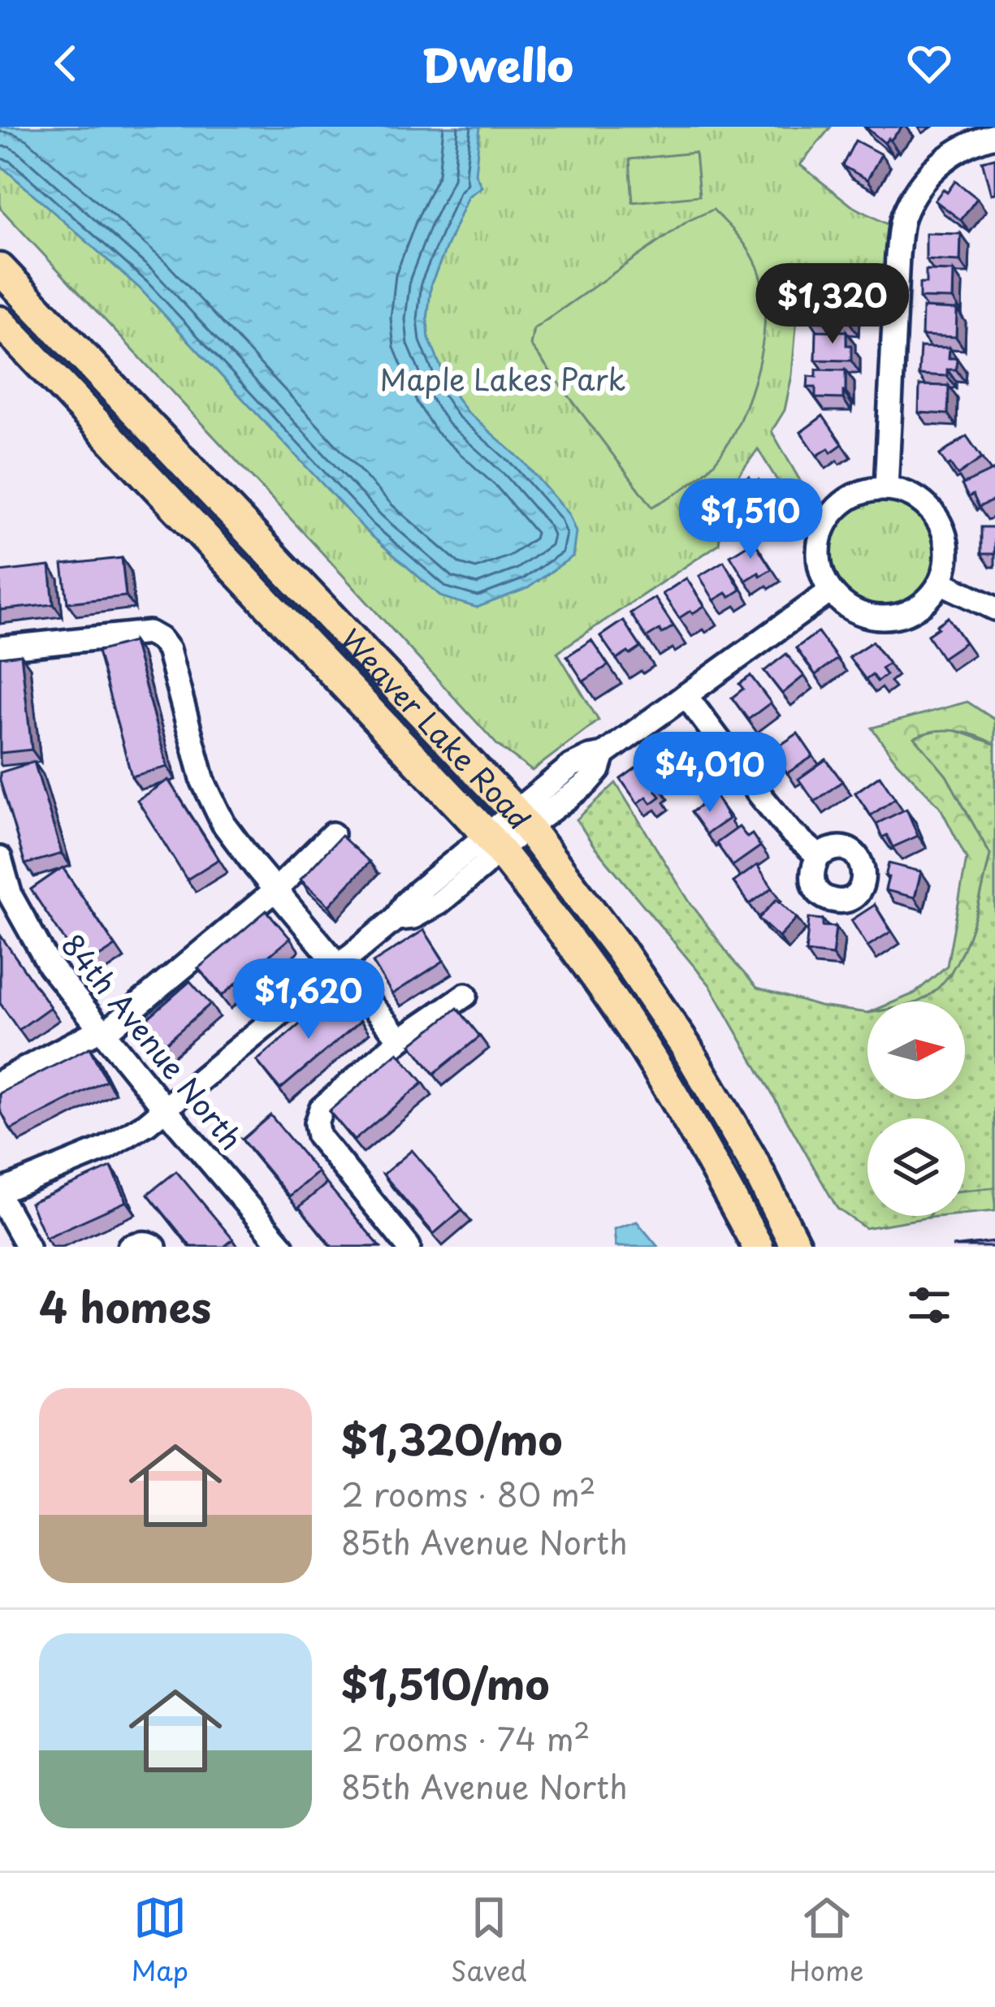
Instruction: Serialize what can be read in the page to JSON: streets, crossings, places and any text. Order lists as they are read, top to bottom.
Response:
{
  "streets": {
    "main road": ["Weaver Lake Road"],
    "street": ["84th Avenue North"]
  },
  "parks": ["Maple Lakes Park"],
  "north": "right",
  "page": {
    "header": "Dwello",
    "price": [
      "$1,320",
      "$1,510",
      "$4,010",
      "$1,620"
    ],
    "heading": "4 homes",
    "list": [
      {
        "name": "$1,320/mo",
        "note": "2 rooms · 80 m² · 85th Avenue North"
      },
      {
        "name": "$1,510/mo",
        "note": "2 rooms · 74 m² · 85th Avenue North"
      }
    ],
    "tabs": ["Map", "Saved", "Home"]
  }
}
